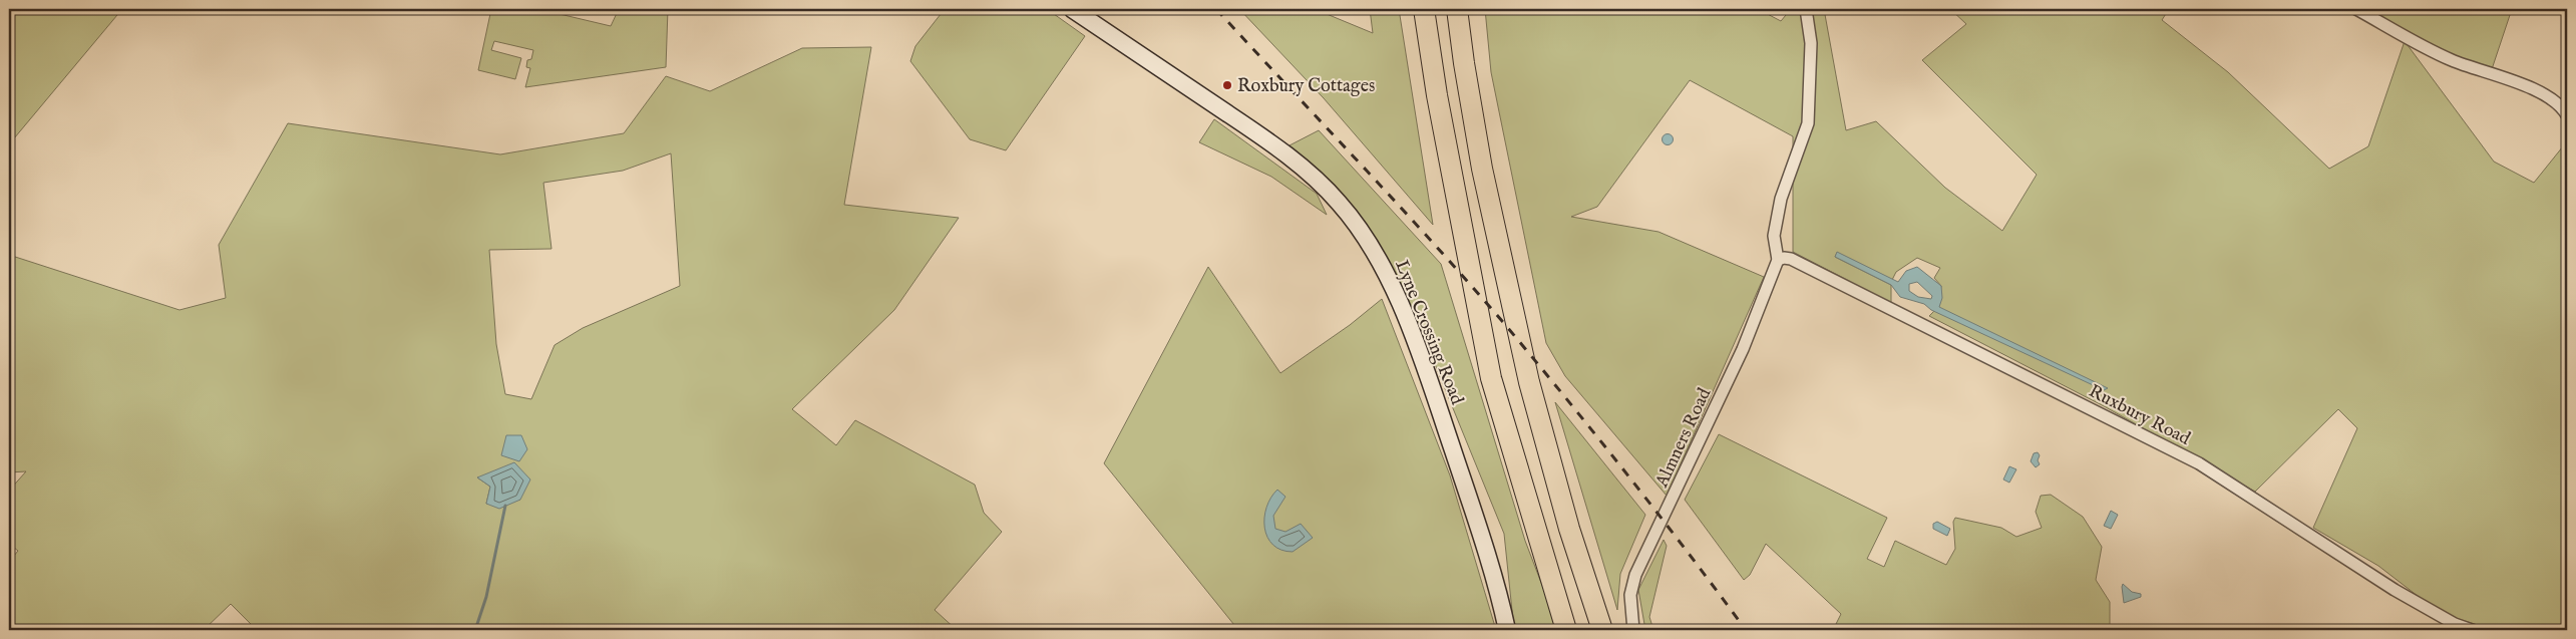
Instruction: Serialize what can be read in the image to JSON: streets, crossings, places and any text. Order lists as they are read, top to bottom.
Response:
{
  "streets": {
    "street": ["Lyne Crossing Road", "Ruxbury Road", "Almners Road"]
  },
  "crossings": [
    ["Ruxbury Road", "Almners Road"]
  ],
  "places": ["Roxbury Cottages"]
}
